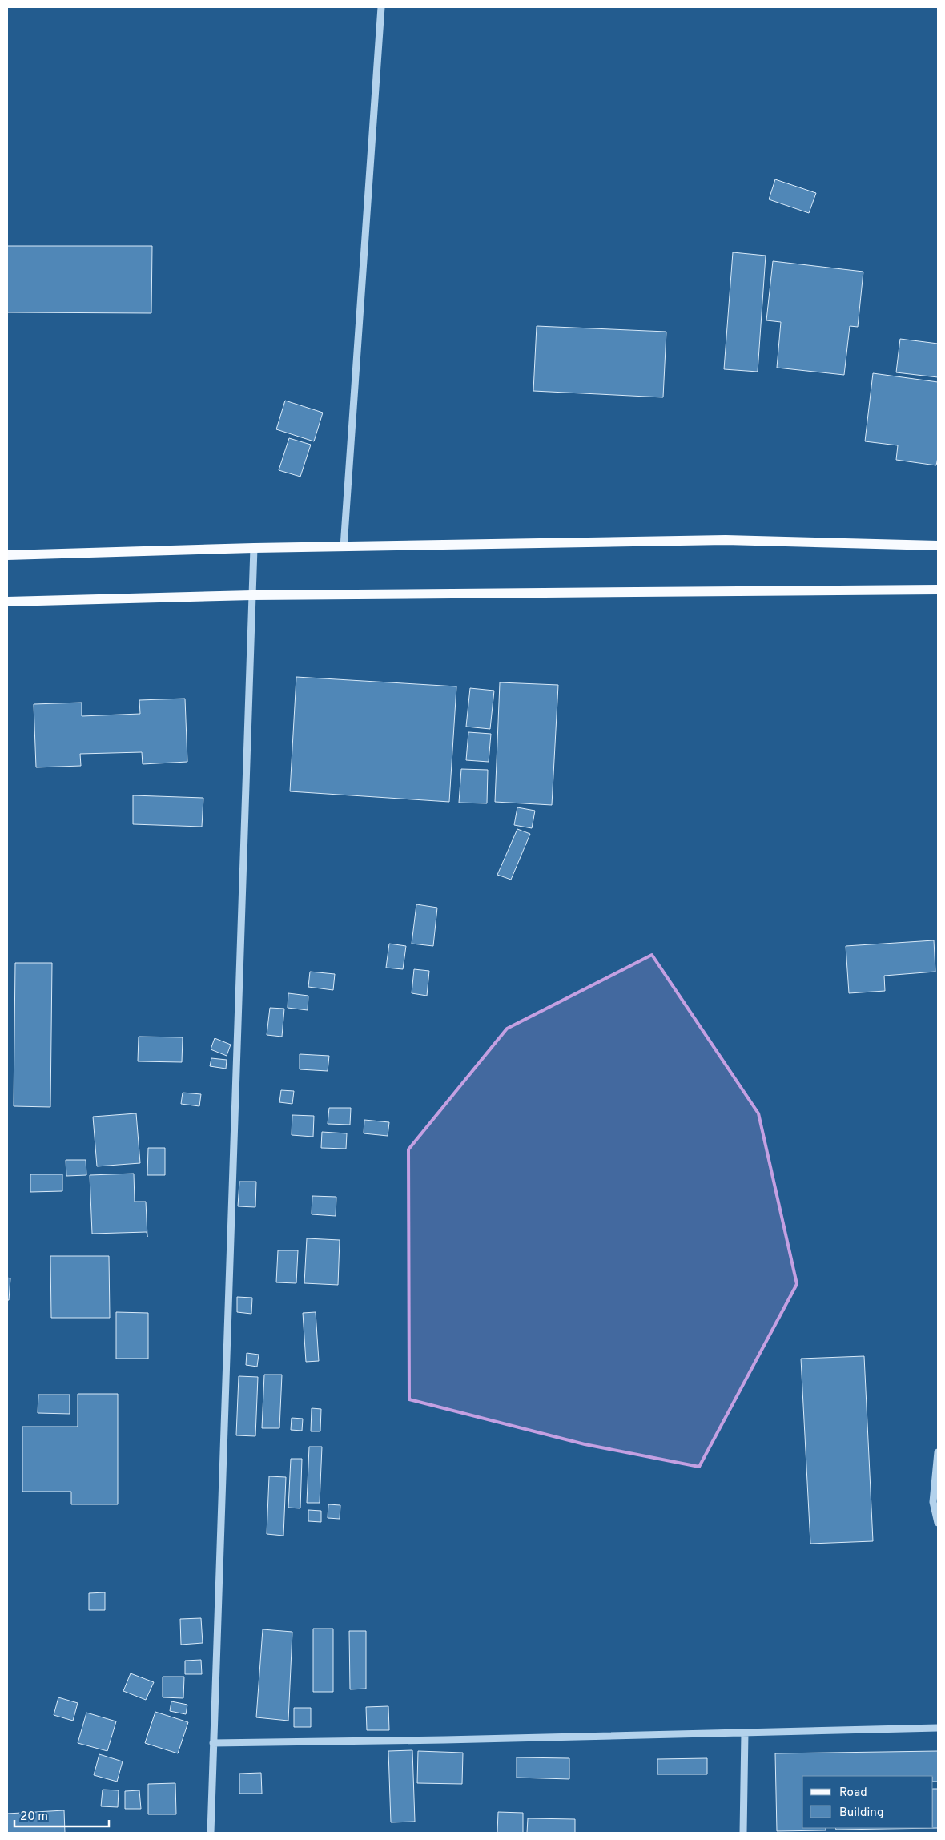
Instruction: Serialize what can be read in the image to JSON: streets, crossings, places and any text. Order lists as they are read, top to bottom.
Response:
{
  "legend": ["Road", "Building"],
  "scale_bar": "20 m"
}
